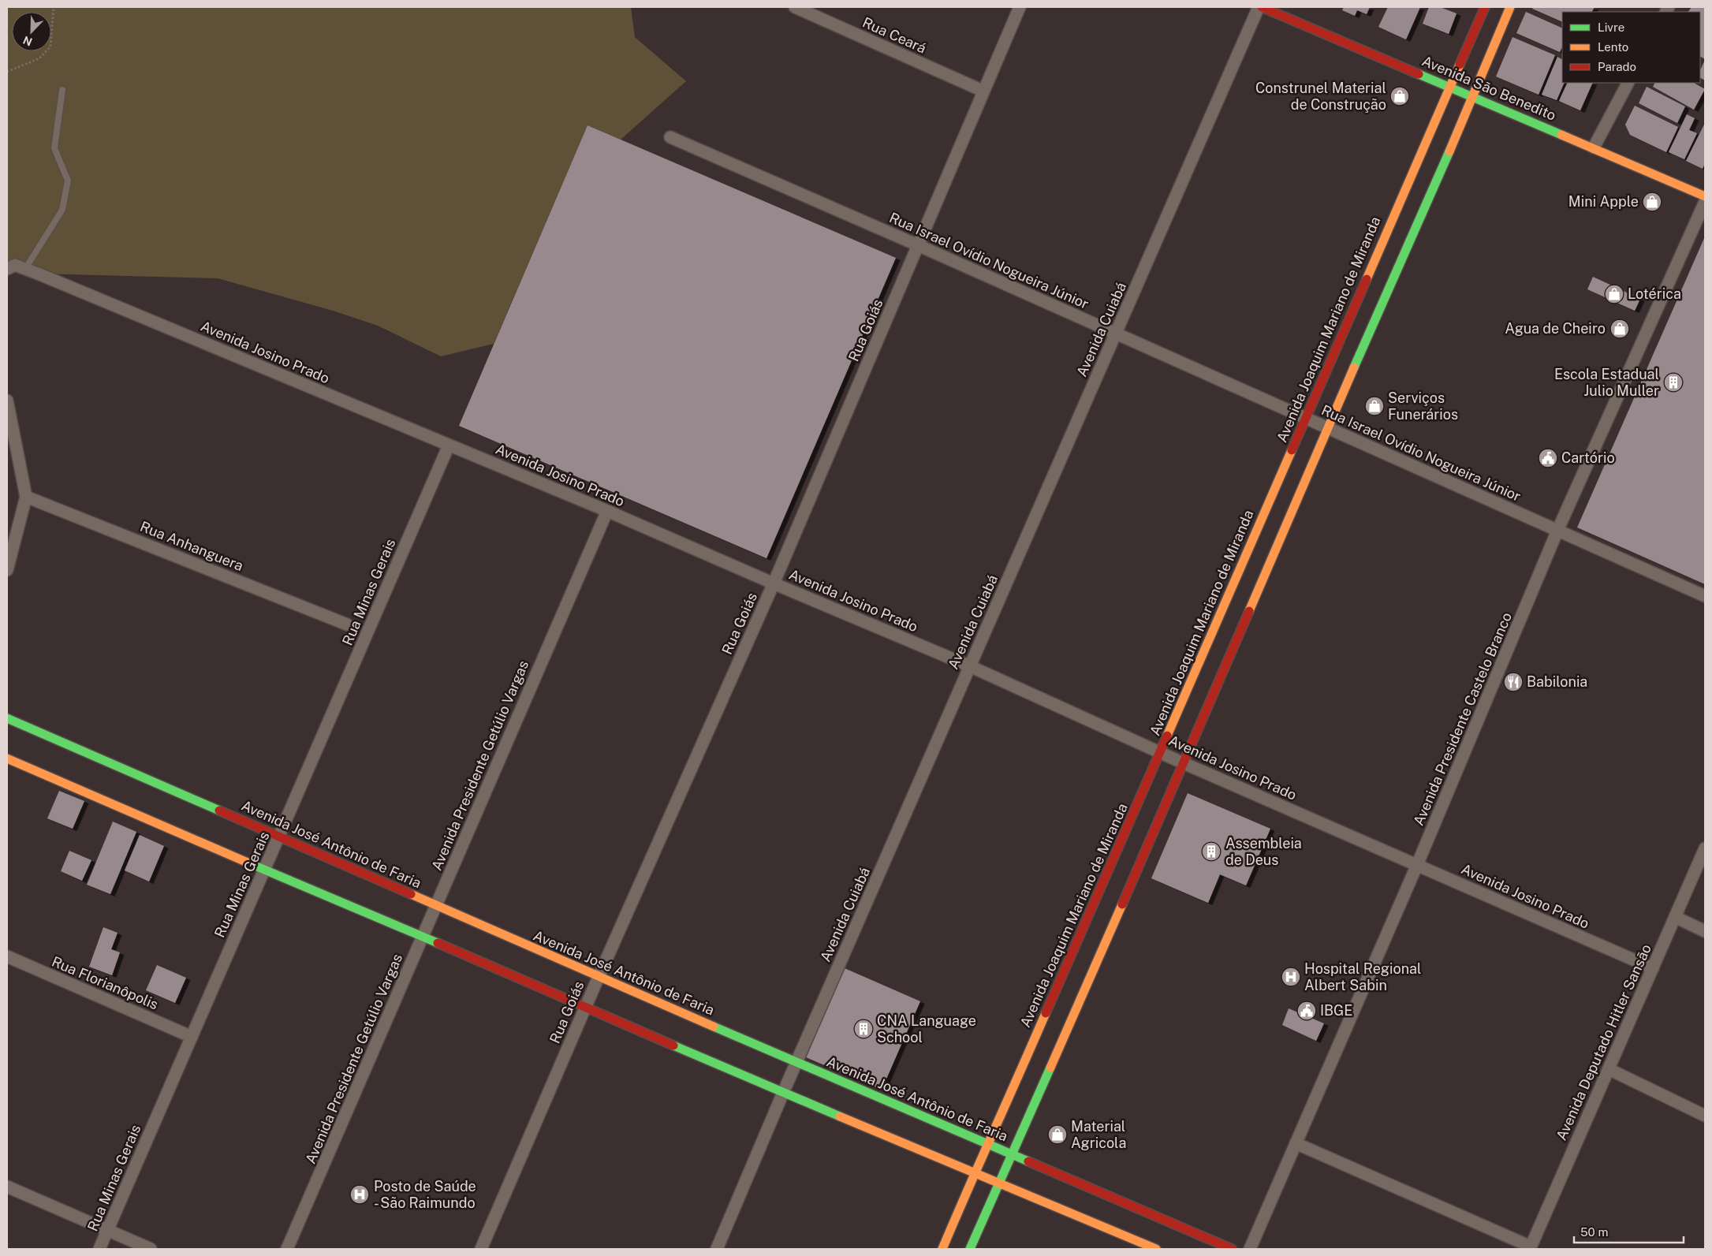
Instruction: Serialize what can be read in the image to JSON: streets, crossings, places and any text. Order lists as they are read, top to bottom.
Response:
{
  "streets": {
    "street": [
      "Rua Ceará",
      "Avenida São Benedito",
      "Rua Israel Ovídio Nogueira Júnior",
      "Avenida Cuiabá",
      "Avenida Joaquim Mariano de Miranda",
      "Rua Goiás",
      "Avenida Josino Prado",
      "Rua Anhanguera",
      "Rua Minas Gerais",
      "Avenida Presidente Castelo Branco",
      "Avenida Presidente Getúlio Vargas",
      "Avenida José Antônio de Faria",
      "Rua Florianôpolis",
      "Avenida Deputado Hitler Sansão"
    ]
  },
  "crossings": [
    ["Rua Ceará", "Rua Goiás"],
    ["Avenida São Benedito", "Avenida Joaquim Mariano de Miranda"],
    ["Rua Israel Ovídio Nogueira Júnior", "Avenida Cuiabá"],
    ["Rua Israel Ovídio Nogueira Júnior", "Avenida Joaquim Mariano de Miranda"],
    ["Rua Israel Ovídio Nogueira Júnior", "Rua Goiás"],
    ["Rua Israel Ovídio Nogueira Júnior", "Avenida Presidente Castelo Branco"],
    ["Avenida Cuiabá", "Avenida Josino Prado"],
    ["Avenida Cuiabá", "Avenida José Antônio de Faria"],
    ["Avenida Joaquim Mariano de Miranda", "Avenida Josino Prado"],
    ["Avenida Joaquim Mariano de Miranda", "Avenida José Antônio de Faria"],
    ["Rua Goiás", "Avenida Josino Prado"],
    ["Rua Goiás", "Avenida José Antônio de Faria"],
    ["Avenida Josino Prado", "Rua Minas Gerais"],
    ["Avenida Josino Prado", "Avenida Presidente Castelo Branco"],
    ["Avenida Josino Prado", "Avenida Presidente Getúlio Vargas"],
    ["Avenida Josino Prado", "Avenida Deputado Hitler Sansão"],
    ["Rua Minas Gerais", "Avenida José Antônio de Faria"],
    ["Rua Minas Gerais", "Rua Florianôpolis"],
    ["Avenida Presidente Getúlio Vargas", "Avenida José Antônio de Faria"]
  ],
  "places": {
    "shop": [
      "Construnel Material de Construção",
      "Mini Apple",
      "Lotérica",
      "Agua de Cheiro",
      "Serviços Funerários",
      "Material Agricola"
    ],
    "building": ["Escola Estadual Julio Muller", "Assembleia de Deus", "CNA Language School"],
    "public building": ["Cartório", "IBGE"],
    "restaurant": ["Babilonia"],
    "hospital": ["Hospital Regional Albert Sabin", "Posto de Saúde - São Raimundo"]
  },
  "legend": ["Livre", "Lento", "Parado"],
  "scale_bar": "50 m",
  "north": "bottom left"
}
